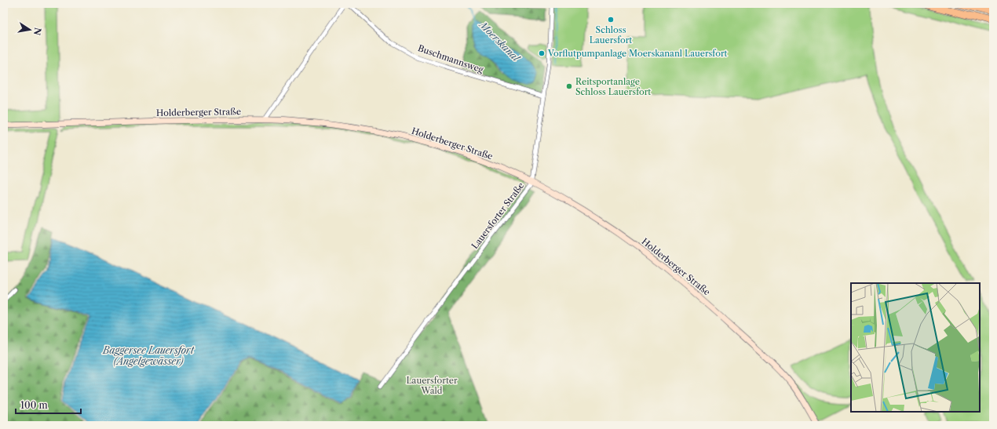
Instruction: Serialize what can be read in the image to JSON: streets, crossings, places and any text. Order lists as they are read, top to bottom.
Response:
{
  "streets": {
    "main road": ["Holderberger Straße"],
    "street": ["Buschmannsweg", "Lauersforter Straße"]
  },
  "crossings": [
    ["Buschmannsweg", "Lauersforter Straße"],
    ["Holderberger Straße", "Lauersforter Straße"]
  ],
  "water": ["Moerskanal", "Baggersee Lauersfort (Angelgewässer)"],
  "parks": ["Lauersforter Wald"],
  "places": ["Schloss Lauersfort", "Vorflutpumpanlage Moerskananl Lauersfort", "Reitsportanlage Schloss Lauersfort"],
  "scale_bar": "100 m",
  "north": "right"
}
